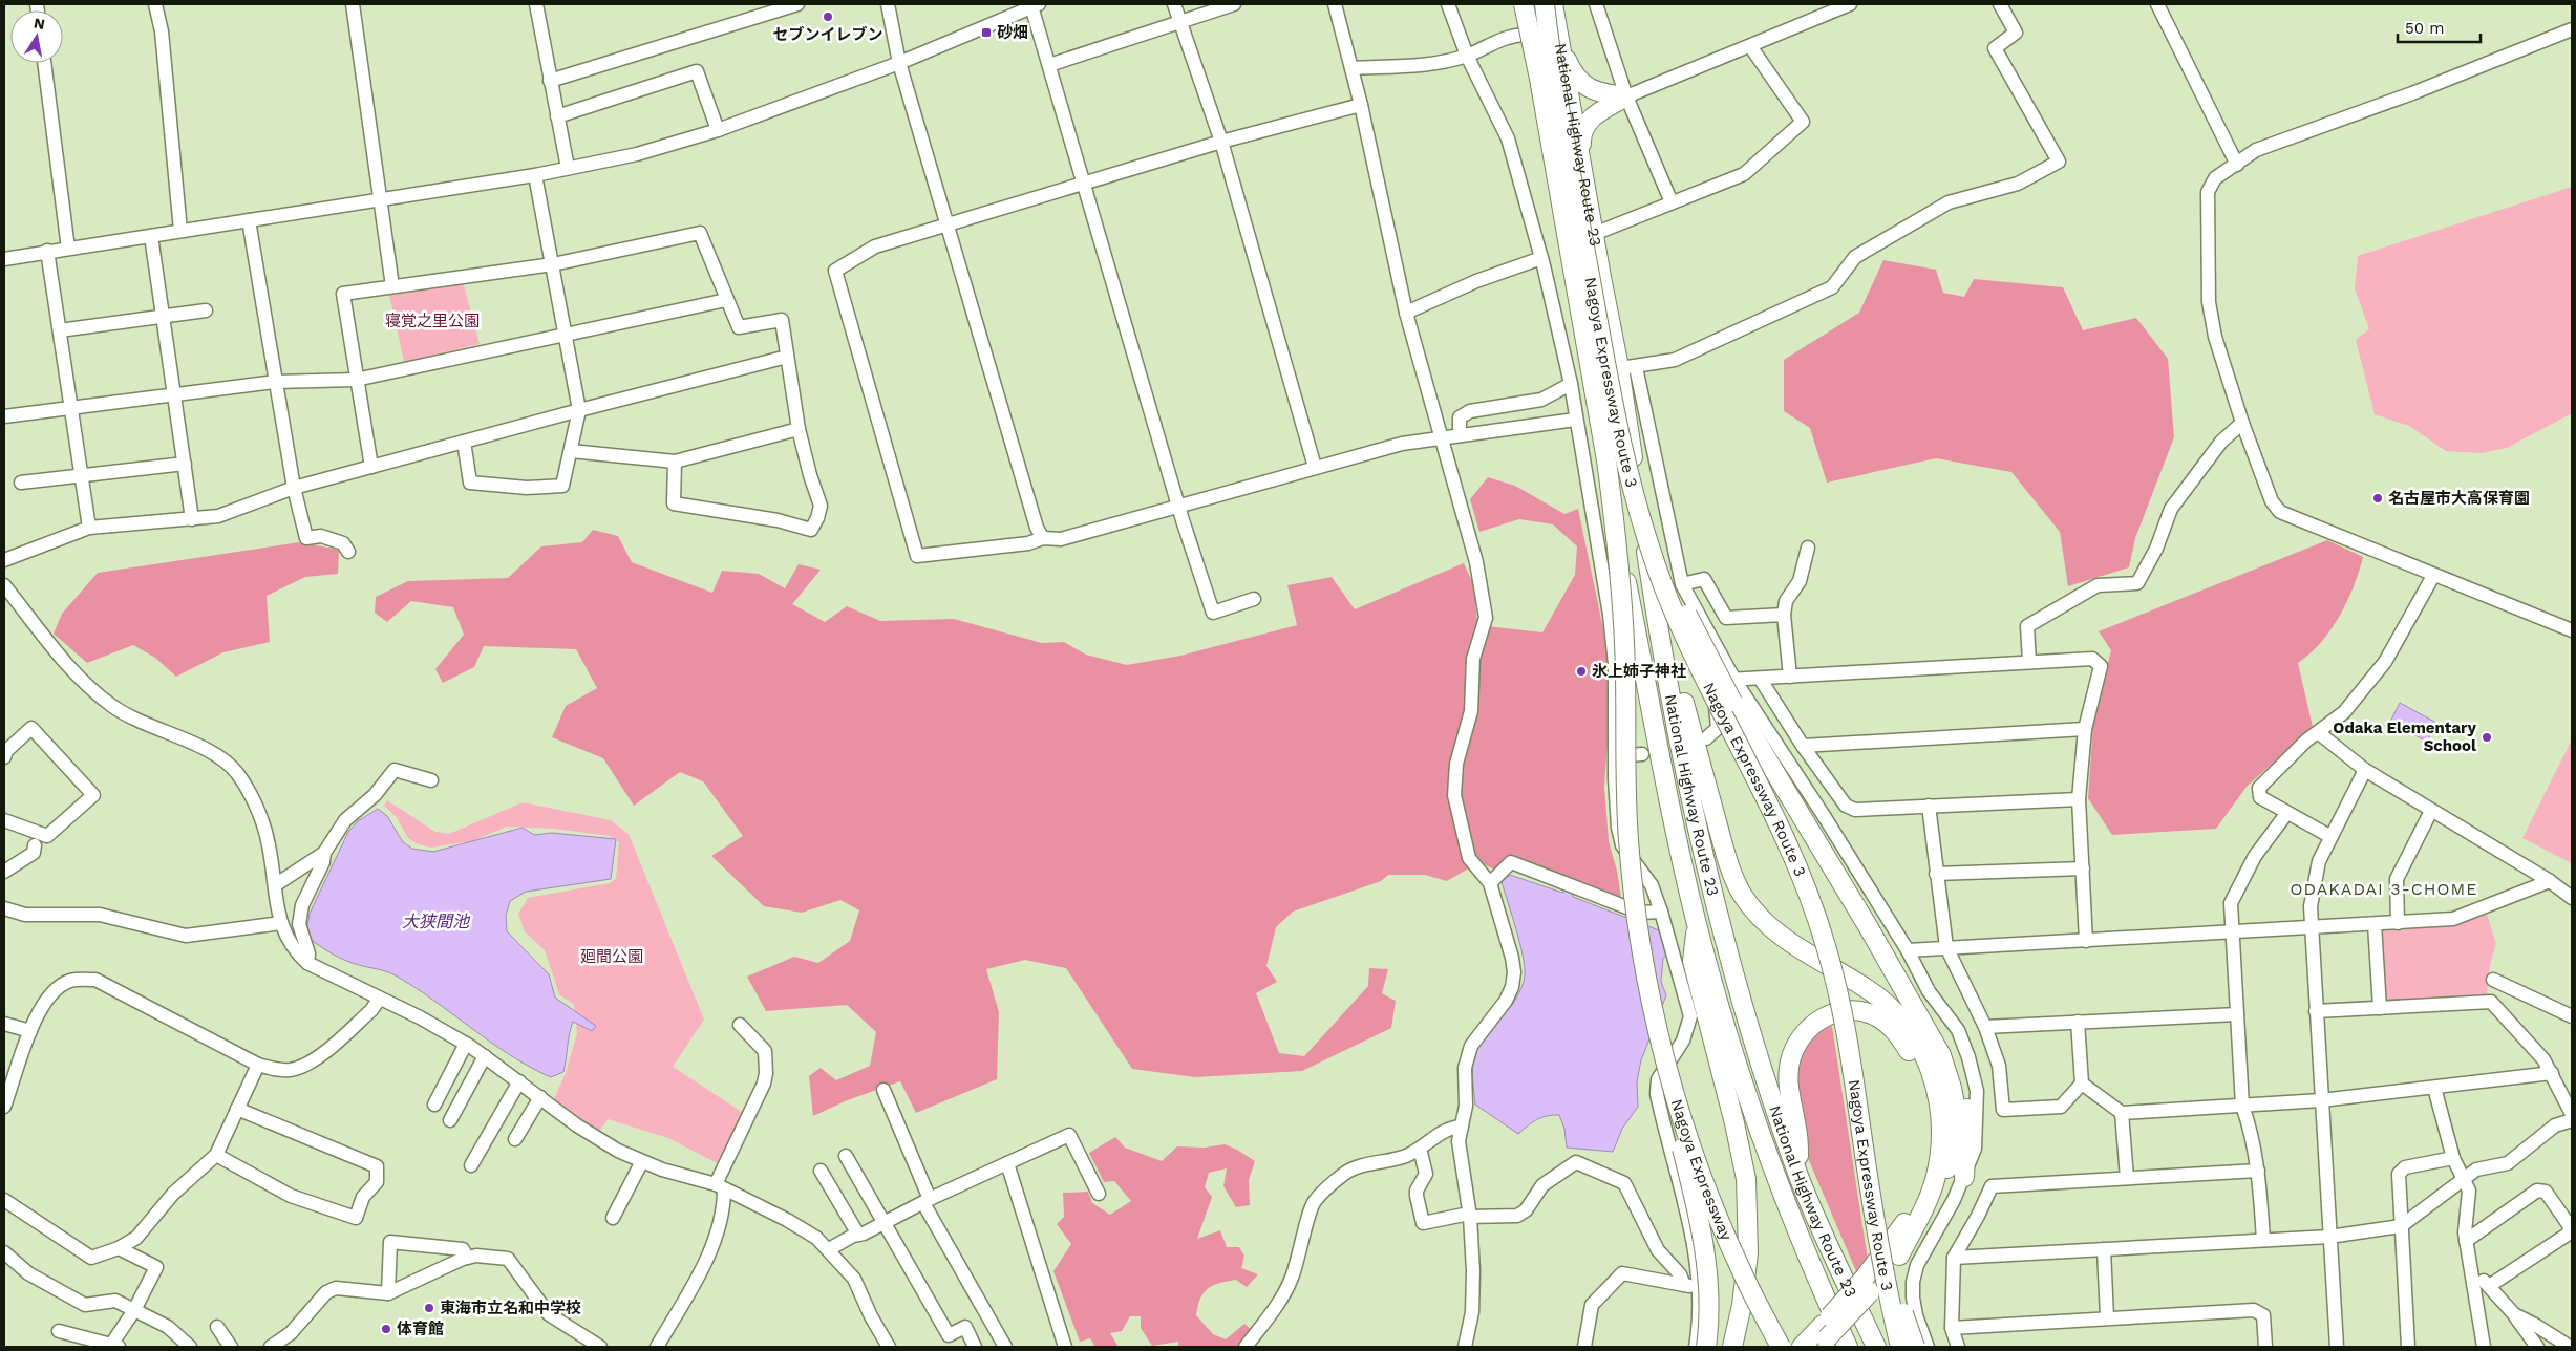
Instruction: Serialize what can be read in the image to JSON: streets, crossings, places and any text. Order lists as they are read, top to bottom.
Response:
{
  "streets": {
    "highway": ["National Highway Route 23", "Nagoya Expressway Route 3", "Nagoya Expressway"]
  },
  "crossings": [
    ["National Highway Route 23", "Nagoya Expressway Route 3"],
    ["Nagoya Expressway Route 3", "Nagoya Expressway"]
  ],
  "districts": ["ODAKADAI 3-CHOME"],
  "water": ["大狭間池"],
  "parks": ["寝覚之里公園", "廻間公園"],
  "places": {
    "other": [
      "セブンイレブン",
      "名古屋市大高保育園",
      "氷上姉子神社",
      "Odaka Elementary School",
      "東海市立名和中学校",
      "体育館"
    ],
    "transit": ["砂畑"]
  },
  "scale_bar": "50 m",
  "north": "top"
}
